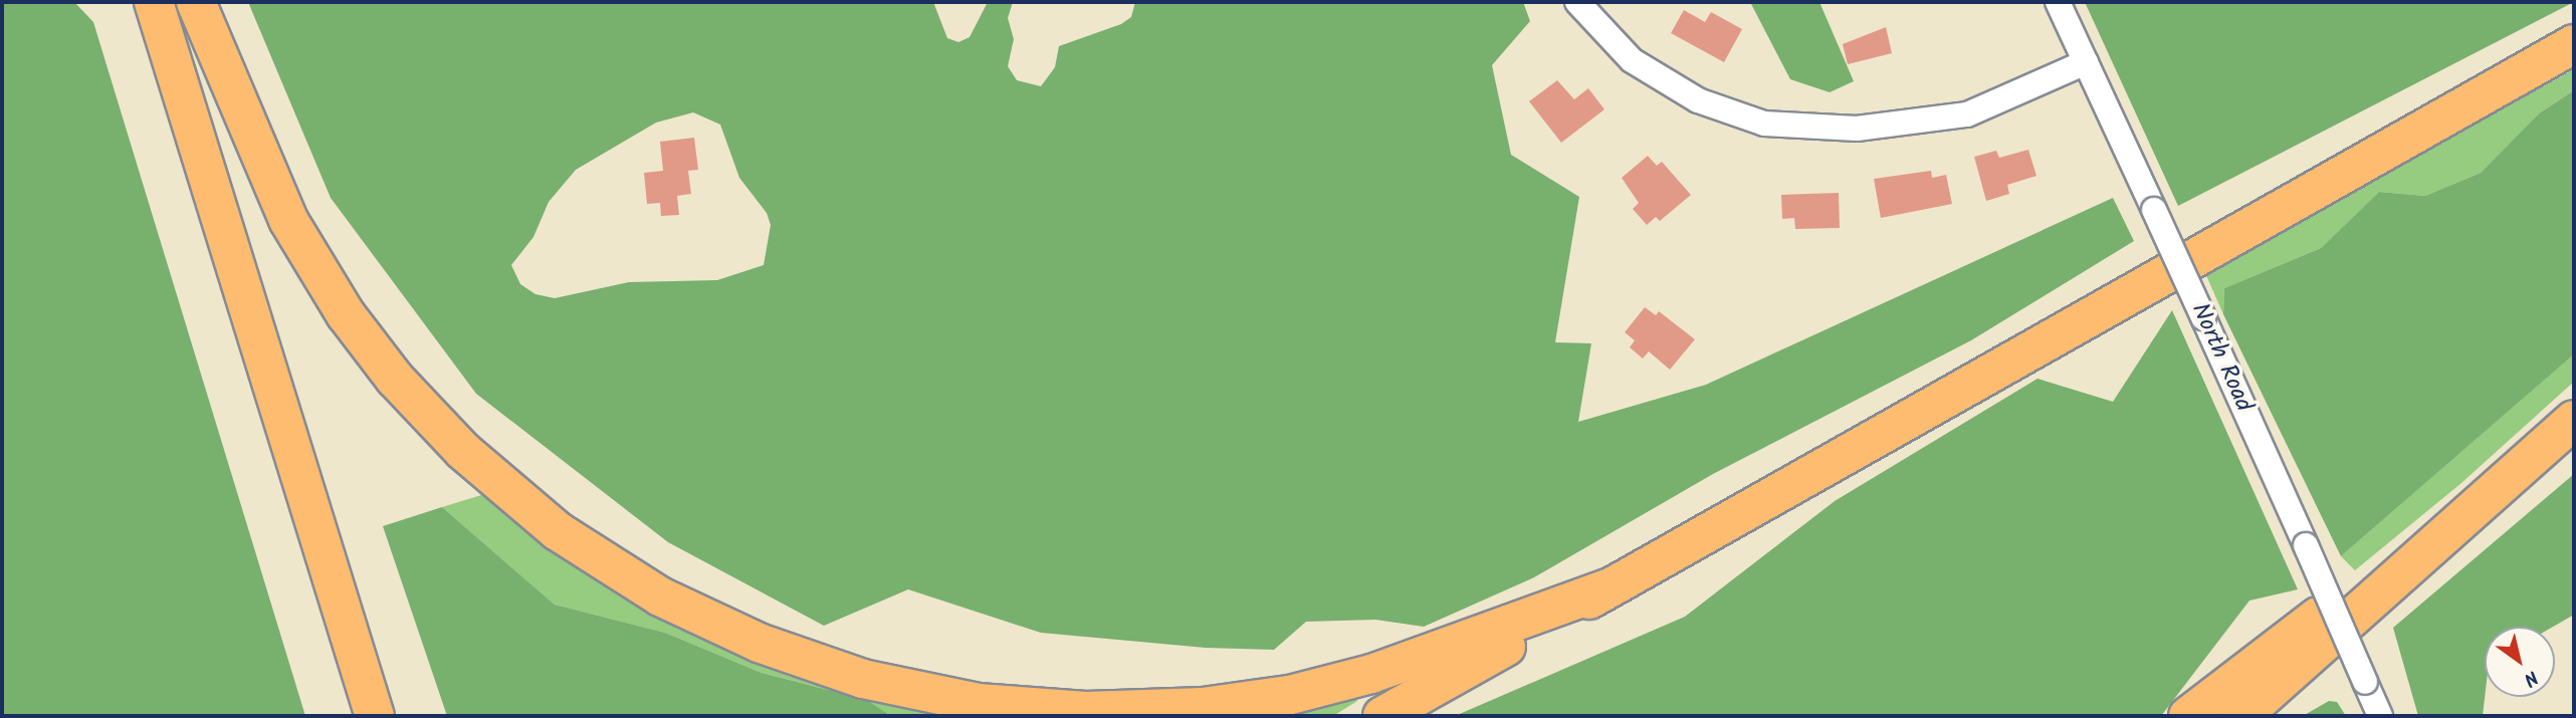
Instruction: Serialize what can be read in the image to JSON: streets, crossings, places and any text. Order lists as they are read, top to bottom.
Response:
{
  "streets": {
    "street": ["North Road"]
  },
  "north": "bottom right"
}
